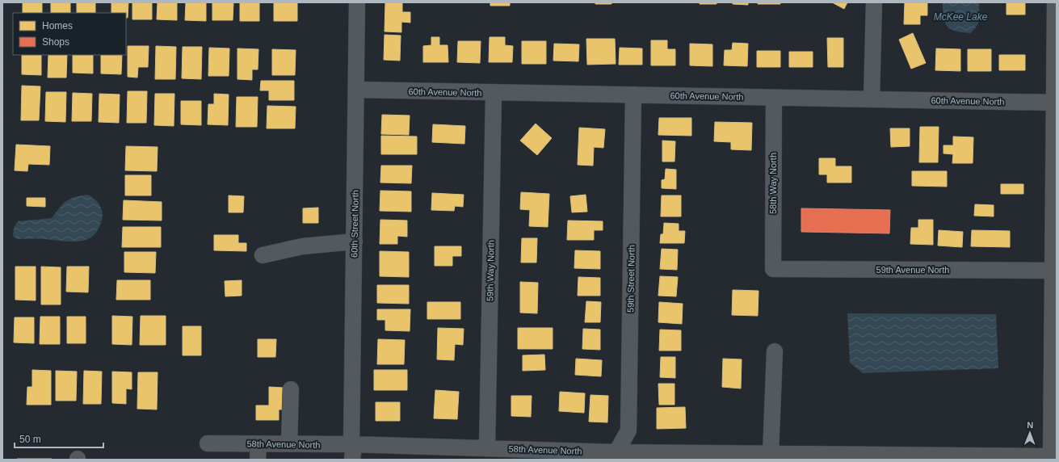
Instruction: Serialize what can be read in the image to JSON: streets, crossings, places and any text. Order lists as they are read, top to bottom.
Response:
{
  "streets": {
    "street": [
      "60th Avenue North",
      "58th Way North",
      "60th Street North",
      "59th Avenue North",
      "59th Way North",
      "59th Street North",
      "58th Avenue North"
    ]
  },
  "crossings": [
    ["60th Avenue North", "58th Way North"],
    ["60th Avenue North", "60th Street North"],
    ["60th Avenue North", "59th Way North"],
    ["60th Avenue North", "59th Street North"],
    ["58th Way North", "59th Avenue North"],
    ["60th Street North", "58th Avenue North"],
    ["59th Way North", "58th Avenue North"],
    ["59th Street North", "58th Avenue North"]
  ],
  "water": ["McKee Lake"],
  "legend": ["Homes", "Shops"],
  "scale_bar": "50 m",
  "north": "top"
}
